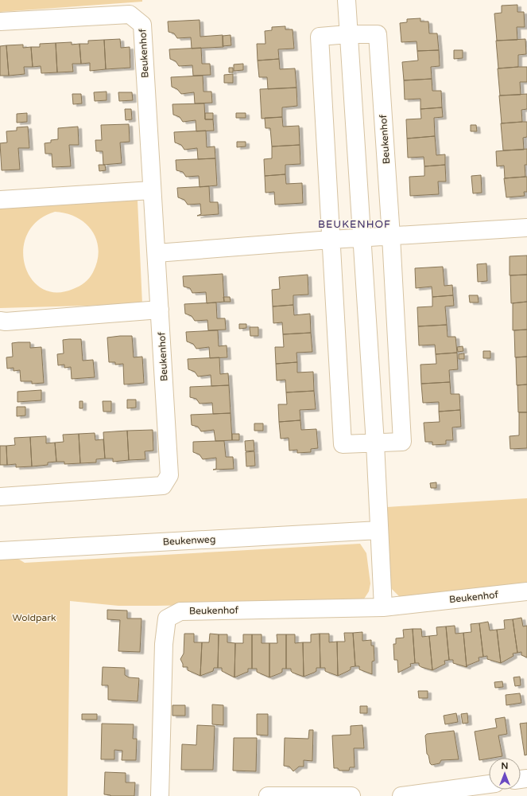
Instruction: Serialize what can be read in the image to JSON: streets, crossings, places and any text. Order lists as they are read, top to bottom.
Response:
{
  "streets": {
    "street": ["Beukenhof", "Beukenweg"]
  },
  "districts": ["BEUKENHOF"],
  "parks": ["Woldpark"],
  "north": "top"
}
